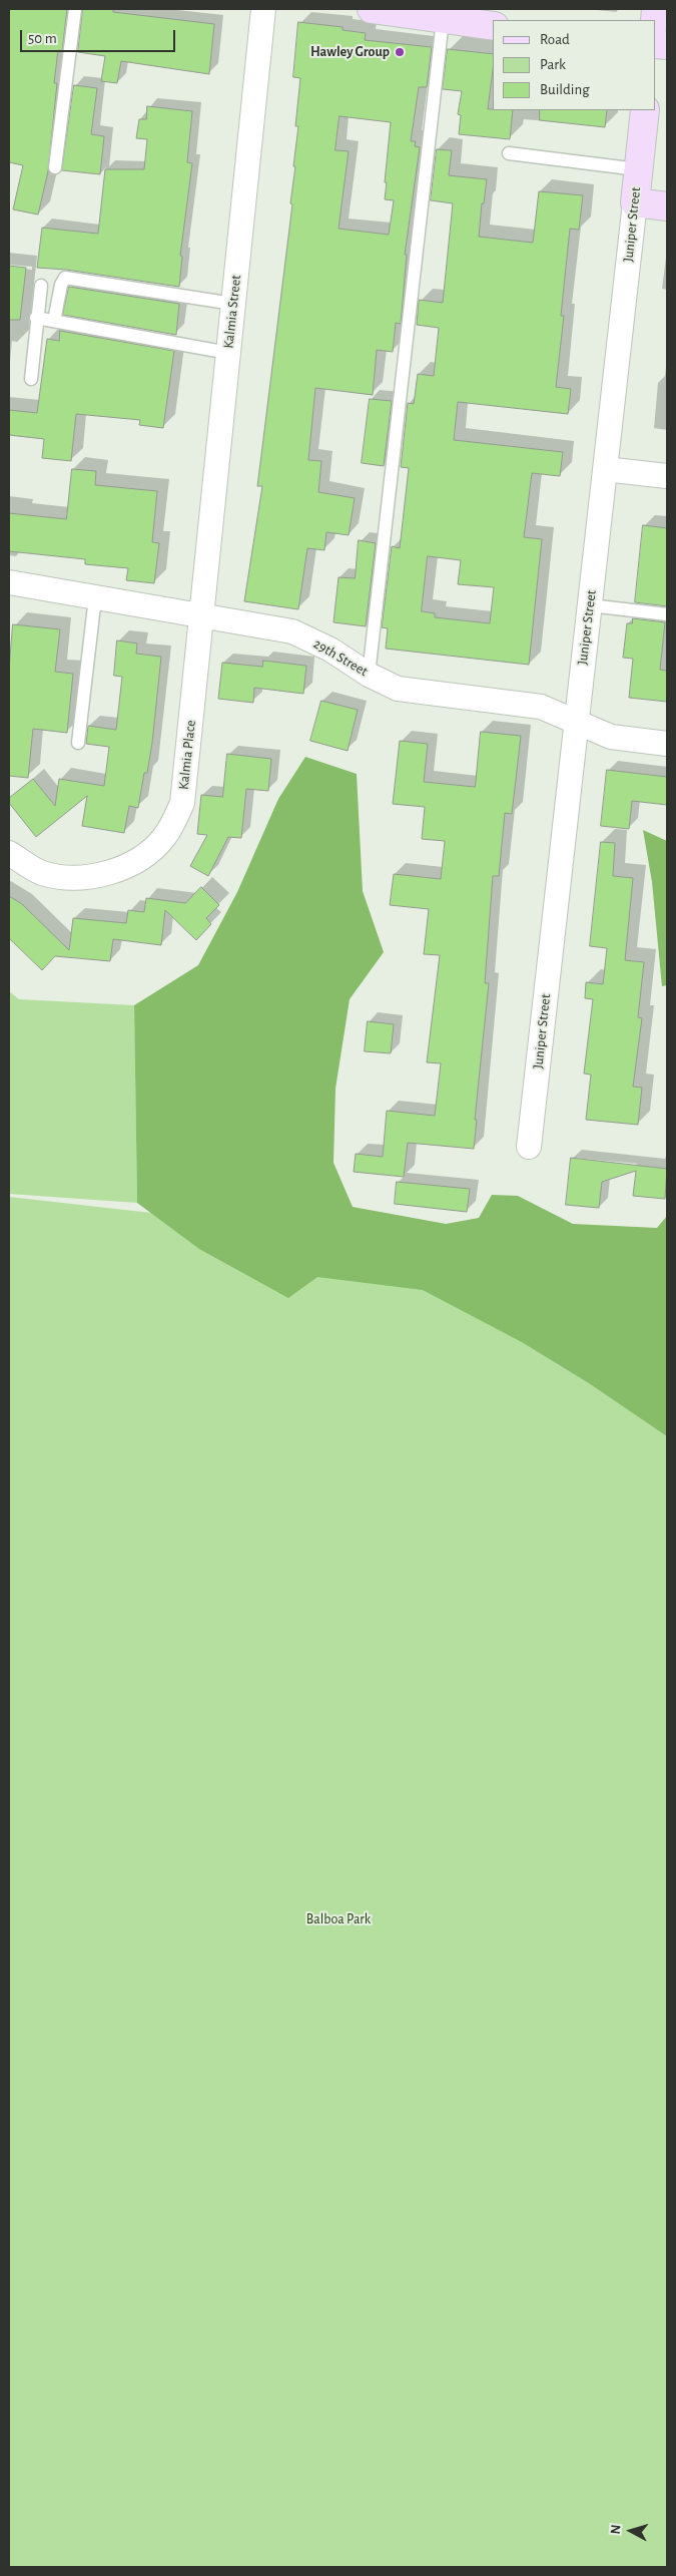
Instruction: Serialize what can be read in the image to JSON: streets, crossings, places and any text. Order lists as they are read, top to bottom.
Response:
{
  "streets": {
    "street": [
      "Juniper Street",
      "Kalmia Street",
      "29th Street",
      "Kalmia Place"
    ]
  },
  "crossings": [
    ["Juniper Street", "29th Street"],
    ["Kalmia Street", "29th Street"],
    ["Kalmia Street", "Kalmia Place"],
    ["29th Street", "Kalmia Place"]
  ],
  "parks": ["Balboa Park"],
  "places": ["Hawley Group"],
  "legend": ["Road", "Park", "Building"],
  "scale_bar": "50 m",
  "north": "left"
}
